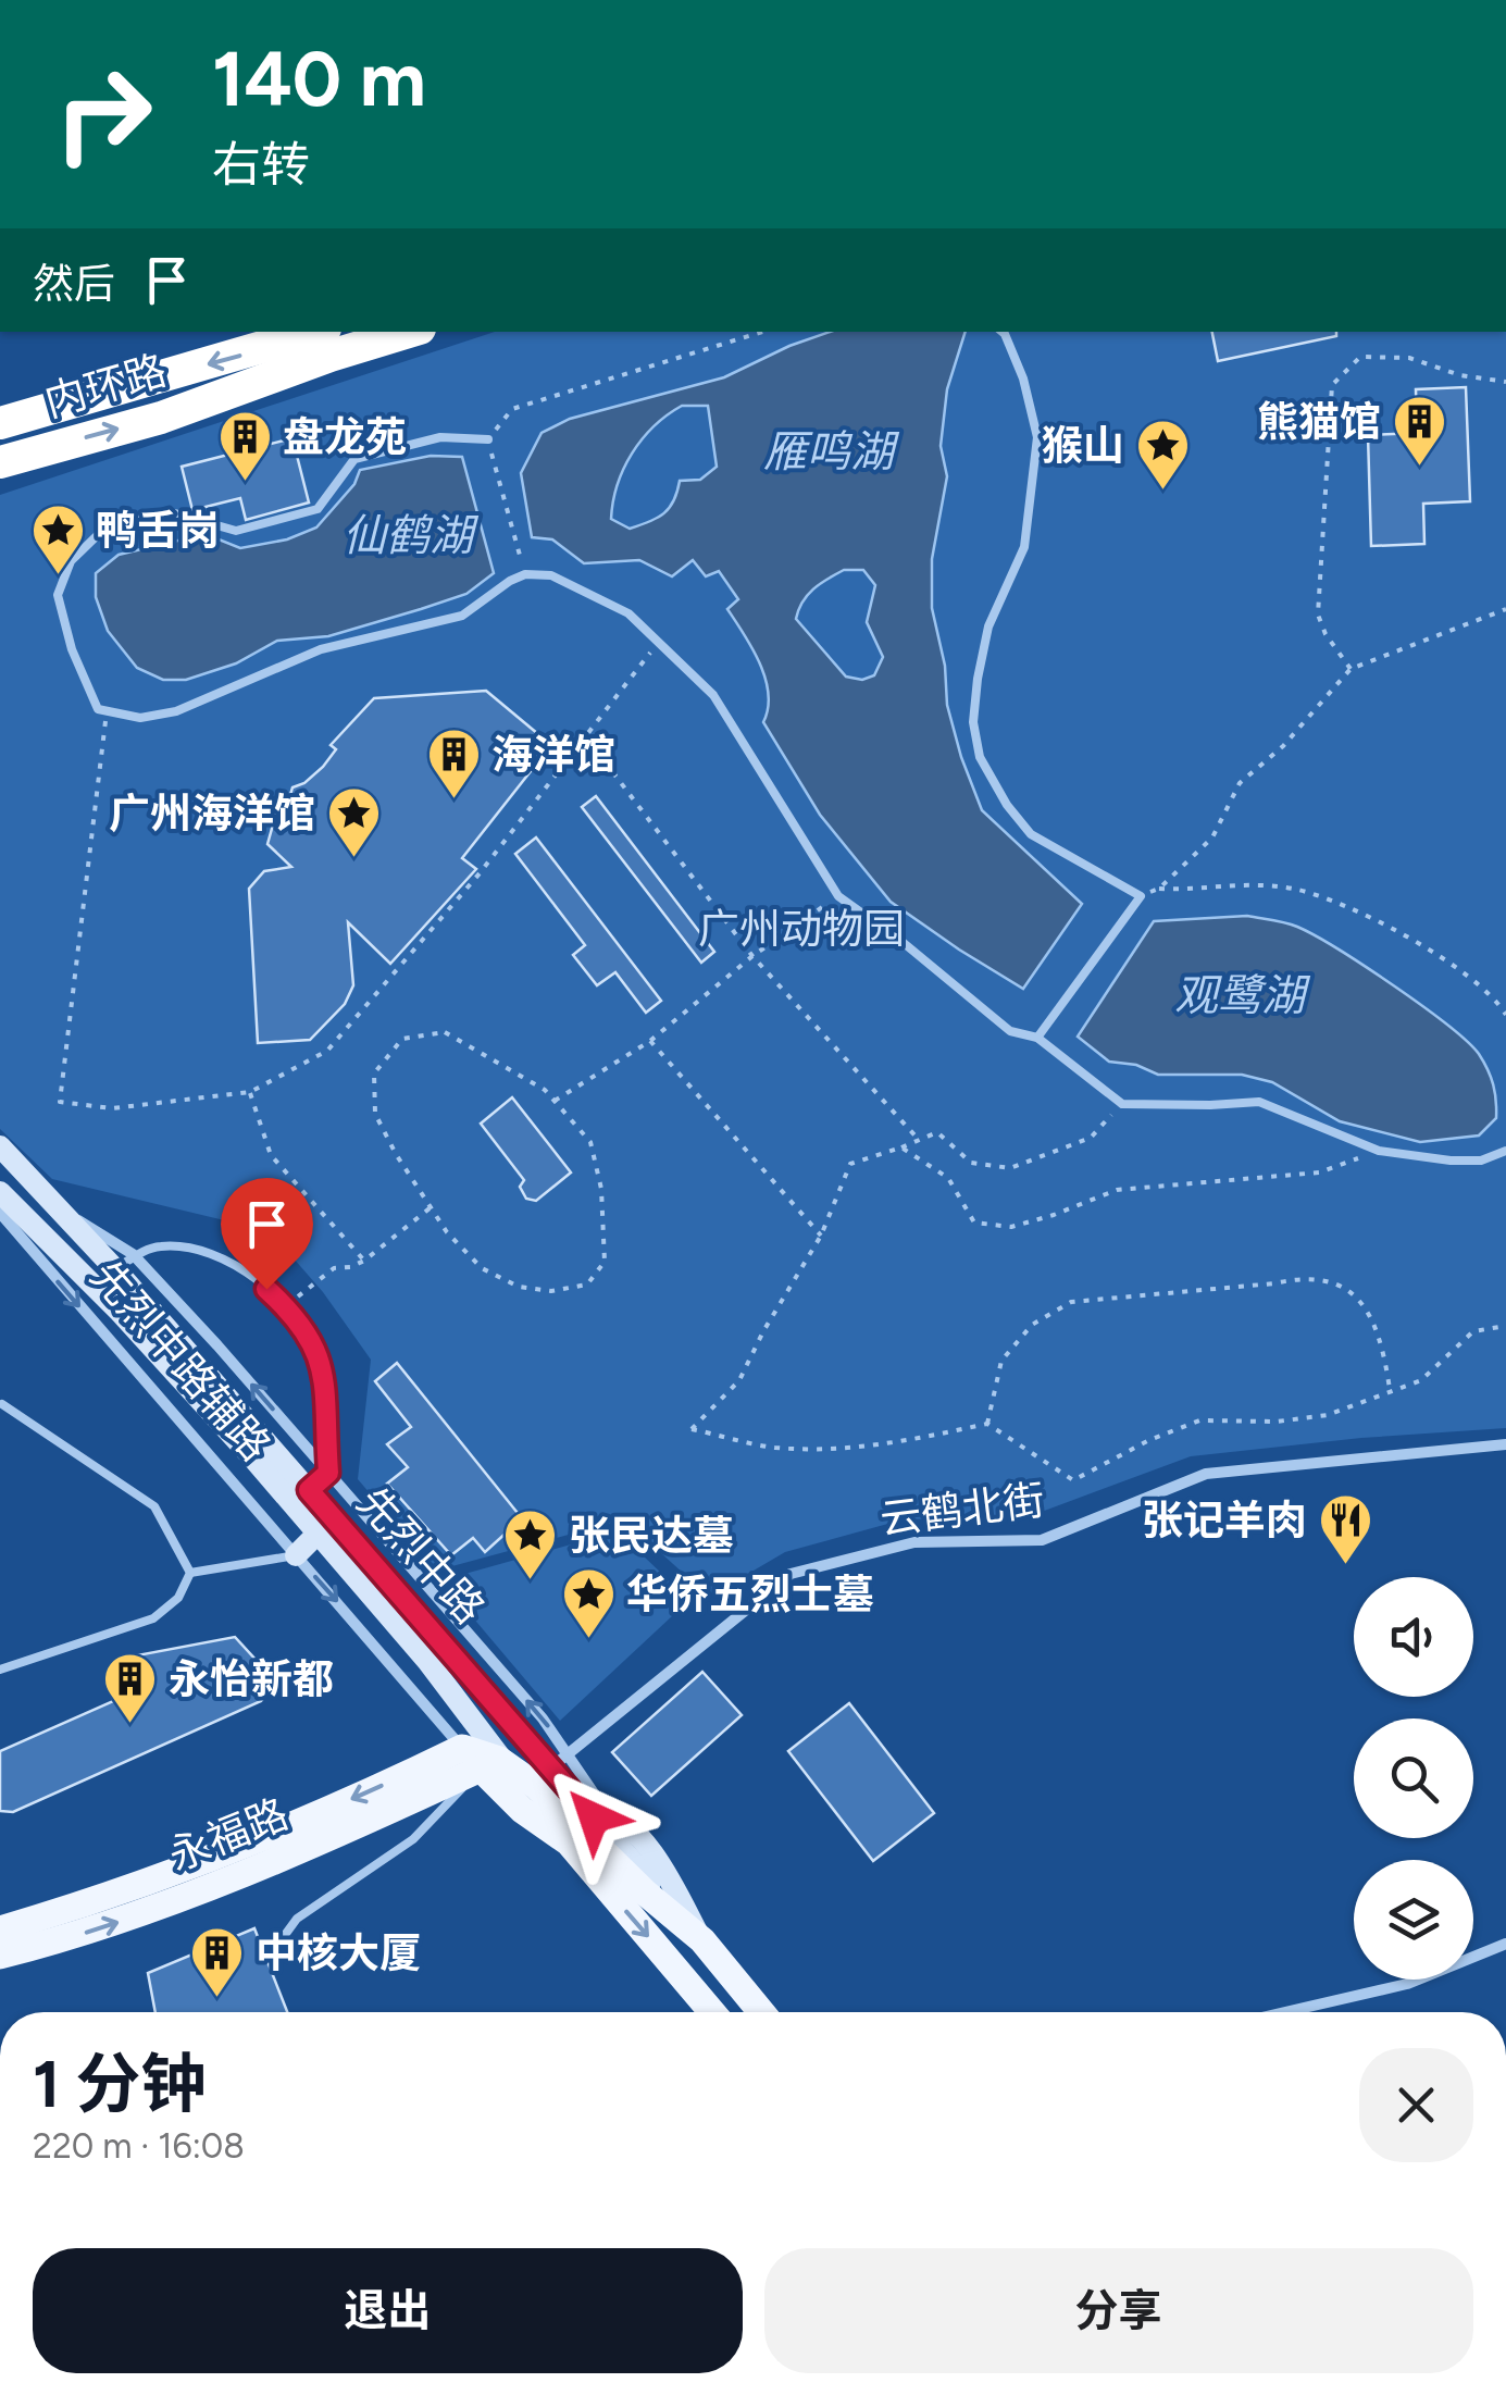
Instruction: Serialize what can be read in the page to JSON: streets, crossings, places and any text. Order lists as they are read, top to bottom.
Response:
{
  "streets": {
    "highway": ["内环路"],
    "main road": ["先烈中路", "永福路"],
    "street": ["先烈中路辅路", "云鹤北街"]
  },
  "crossings": [
    ["先烈中路辅路", "云鹤北街"],
    ["先烈中路辅路", "先烈中路"],
    ["先烈中路辅路", "永福路"],
    ["云鹤北街", "先烈中路"],
    ["先烈中路", "永福路"]
  ],
  "water": ["雁鸣湖", "仙鹤湖", "观鹭湖"],
  "parks": ["广州动物园"],
  "places": {
    "building": [
      "熊猫馆",
      "盘龙苑",
      "海洋馆",
      "永怡新都",
      "中核大厦"
    ],
    "place": [
      "猴山",
      "鸭舌岗",
      "广州海洋馆",
      "张民达墓",
      "华侨五烈士墓"
    ],
    "restaurant": ["张记羊肉"]
  },
  "page": {
    "turn": ["140 m", "右转"],
    "then": "然后",
    "heading": ["1 分钟", "220 m · 16:08"],
    "buttons": ["退出", "分享"]
  }
}
